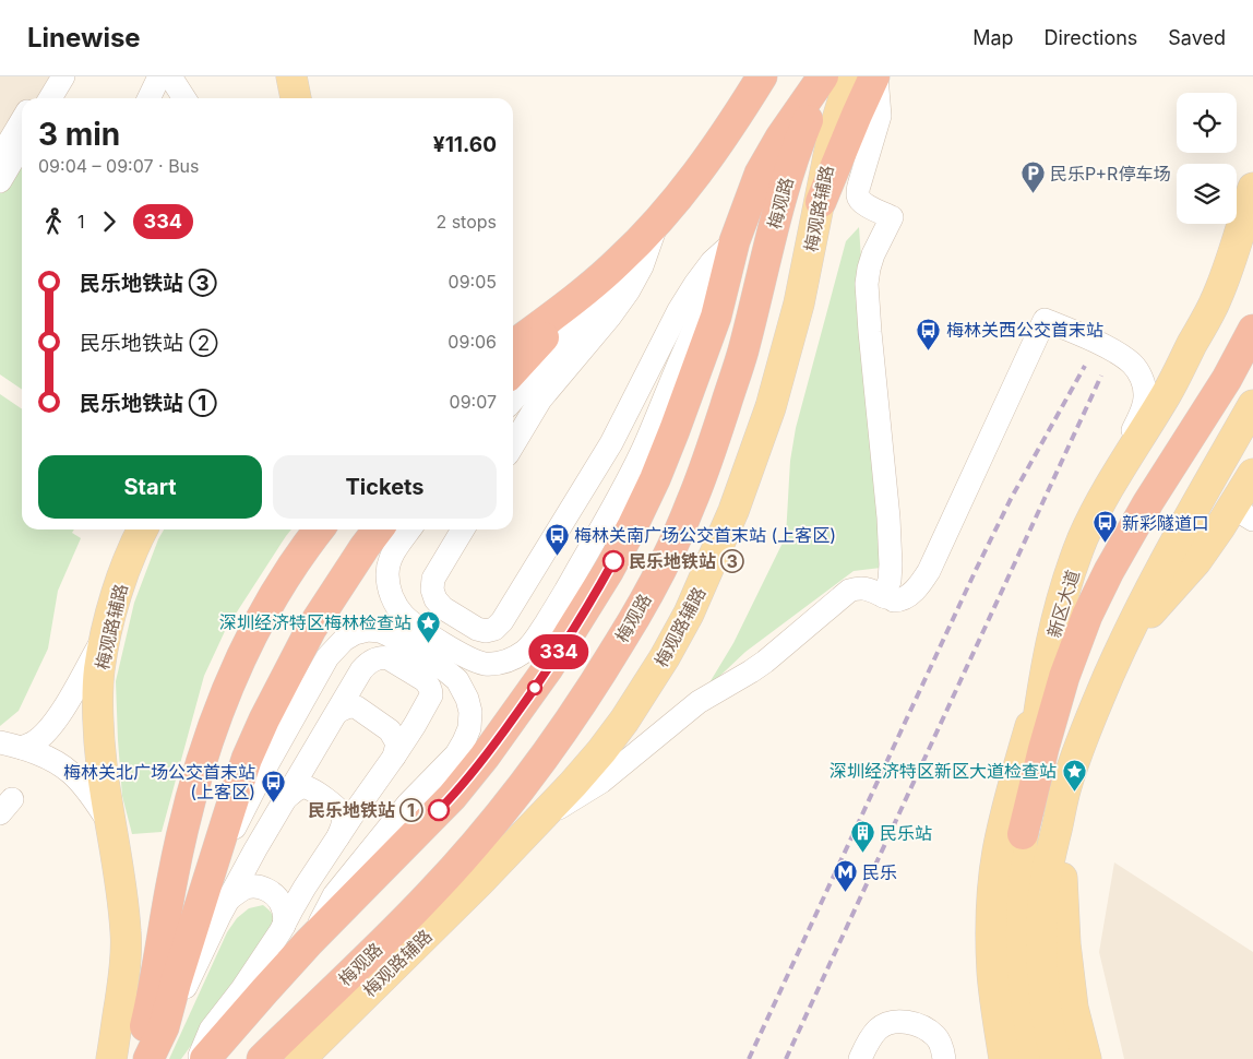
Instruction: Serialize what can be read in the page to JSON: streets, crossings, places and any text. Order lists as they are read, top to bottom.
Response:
{
  "streets": {
    "highway": ["梅观路"],
    "main road": ["梅观路辅路", "新区大道"]
  },
  "places": {
    "parking": ["民乐P+R停车场"],
    "bus stop": [
      "梅林关西公交首末站",
      "新彩隧道口",
      "梅林关南广场公交首末站 (上客区)",
      "梅林关北广场公交首末站 (上客区)"
    ],
    "other": ["民乐地铁站 ③", "民乐地铁站 ①"],
    "place": ["深圳经济特区梅林检查站", "深圳经济特区新区大道检查站"],
    "building": ["民乐站"],
    "metro station": ["民乐"]
  },
  "lines": ["bus line 334"],
  "page": {
    "header": "Linewise",
    "nav": ["Map", "Directions", "Saved"],
    "on_map": "334",
    "heading": ["3 min", "09:04 – 09:07 · Bus", "¥11.60"],
    "legs": ["1", "334", "2 stops"],
    "list": [
      {
        "name": "民乐地铁站 ③",
        "value": "09:05"
      },
      {
        "name": "民乐地铁站 ②",
        "value": "09:06"
      },
      {
        "name": "民乐地铁站 ①",
        "value": "09:07"
      }
    ],
    "buttons": ["Start", "Tickets"]
  }
}
